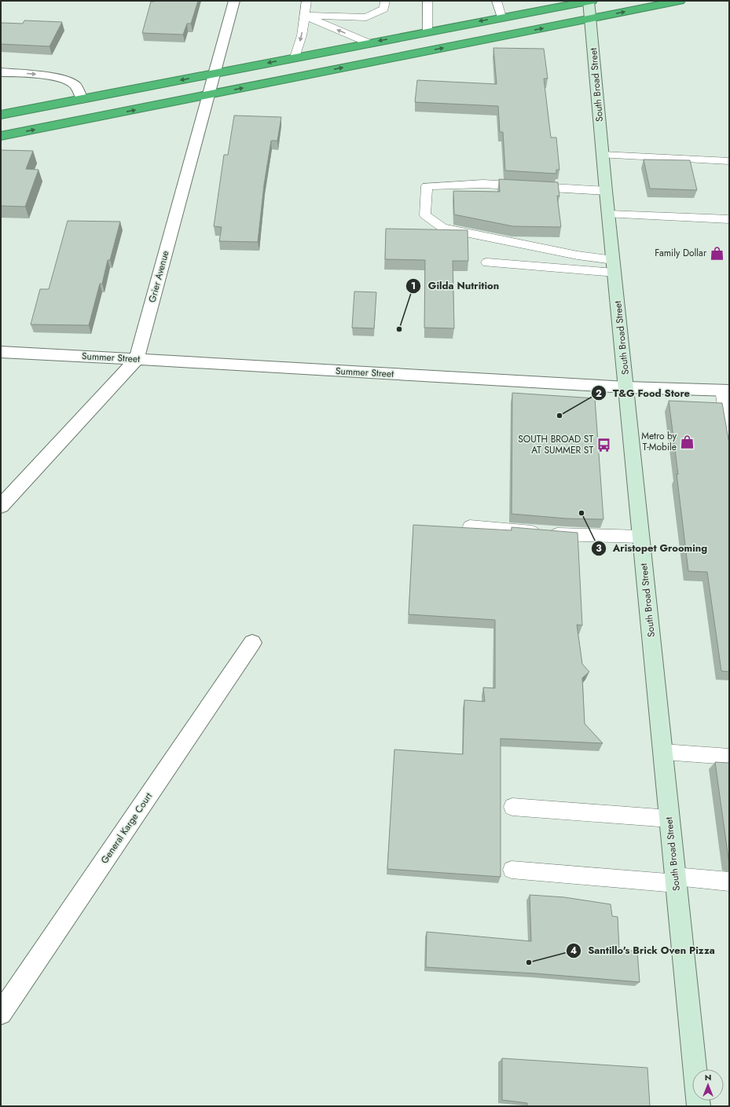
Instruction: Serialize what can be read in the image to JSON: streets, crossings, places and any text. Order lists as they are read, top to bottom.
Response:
{
  "streets": {
    "street": [
      "South Broad Street",
      "Grier Avenue",
      "Summer Street",
      "General Karge Court"
    ]
  },
  "crossings": [
    ["South Broad Street", "Summer Street"],
    ["Grier Avenue", "Summer Street"]
  ],
  "places": {
    "shop": ["Family Dollar", "Metro by T-Mobile"],
    "other": [
      "Gilda Nutrition",
      "T&G Food Store",
      "Aristopet Grooming",
      "Santillo's Brick Oven Pizza"
    ],
    "bus stop": ["SOUTH BROAD ST AT SUMMER ST"]
  },
  "north": "top"
}
